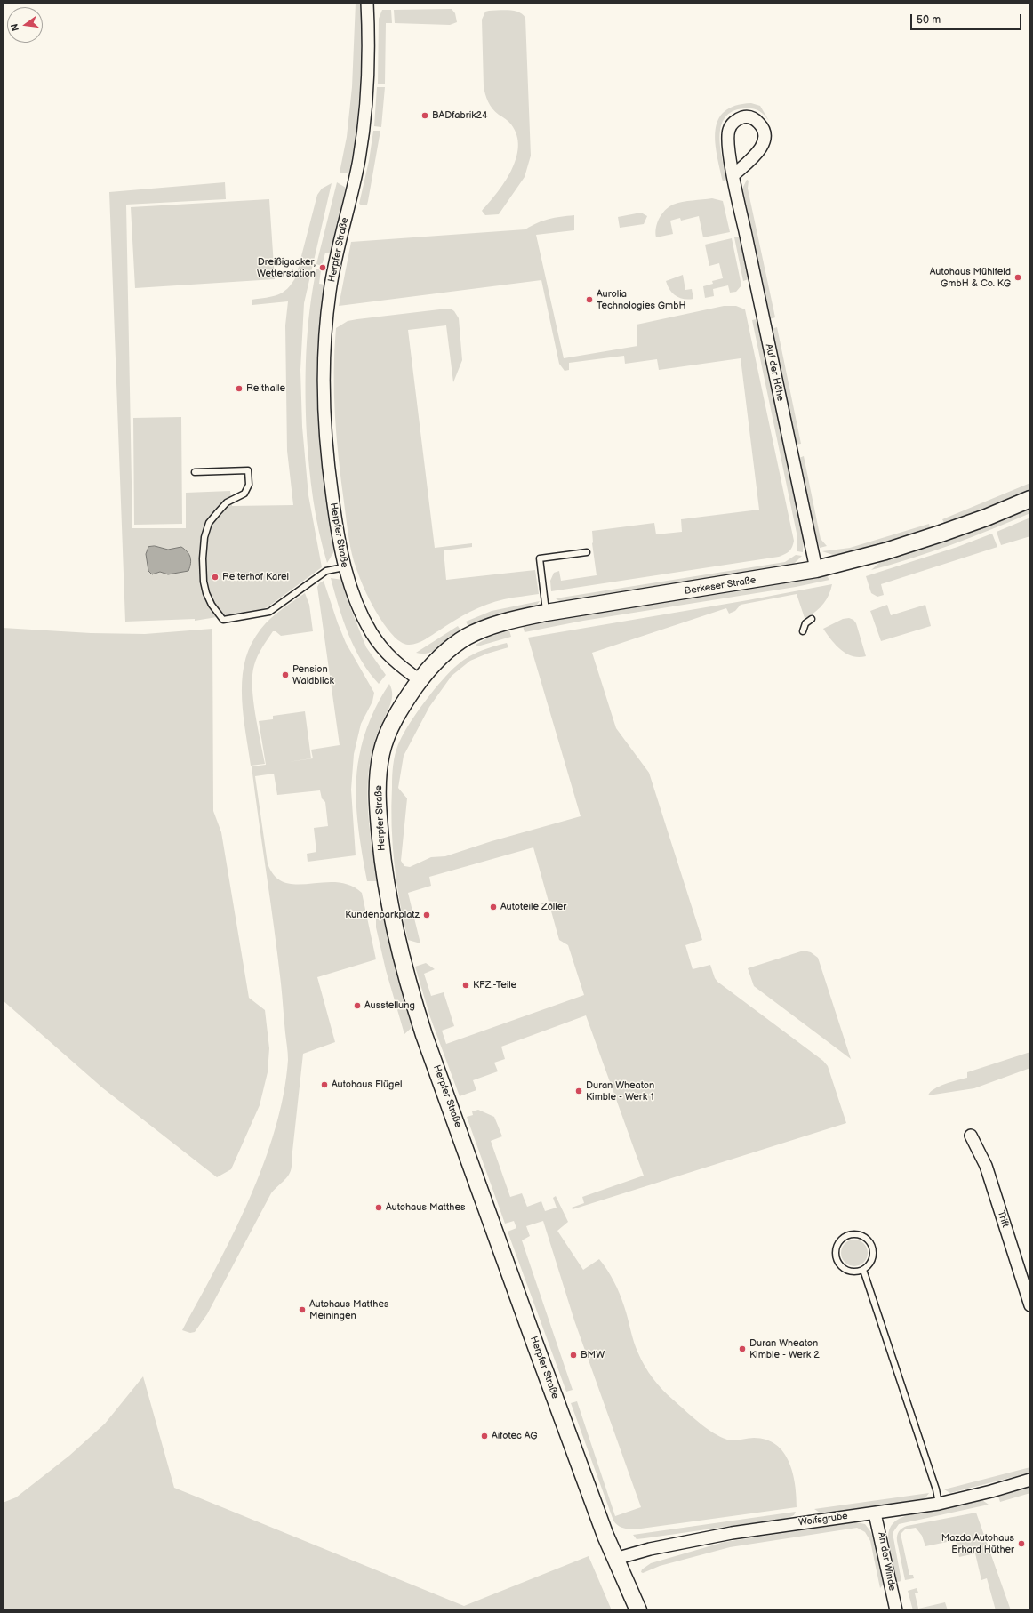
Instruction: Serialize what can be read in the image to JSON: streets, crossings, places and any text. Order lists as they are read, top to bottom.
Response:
{
  "streets": {
    "main road": ["Herpfer Straße", "Berkeser Straße"],
    "street": [
      "Auf der Höhe",
      "Trift",
      "Wolfsgrube",
      "An der Winde"
    ]
  },
  "crossings": [
    ["Herpfer Straße", "Berkeser Straße"],
    ["Herpfer Straße", "Wolfsgrube"],
    ["Auf der Höhe", "Berkeser Straße"],
    ["Wolfsgrube", "An der Winde"]
  ],
  "places": [
    "BADfabrik24",
    "Dreißigacker, Wetterstation",
    "Autohaus Mühlfeld GmbH & Co. KG",
    "Aurolia Technologies GmbH",
    "Reithalle",
    "Reiterhof Karel",
    "Pension Waldblick",
    "Autoteile Zöller",
    "Kundenparkplatz",
    "KFZ.-Teile",
    "Ausstellung",
    "Autohaus Flügel",
    "Duran Wheaton Kimble - Werk 1",
    "Autohaus Matthes",
    "Autohaus Matthes Meiningen",
    "Duran Wheaton Kimble - Werk 2",
    "BMW",
    "Aifotec AG",
    "Mazda Autohaus Erhard Hüther"
  ],
  "scale_bar": "50 m",
  "north": "left"
}
